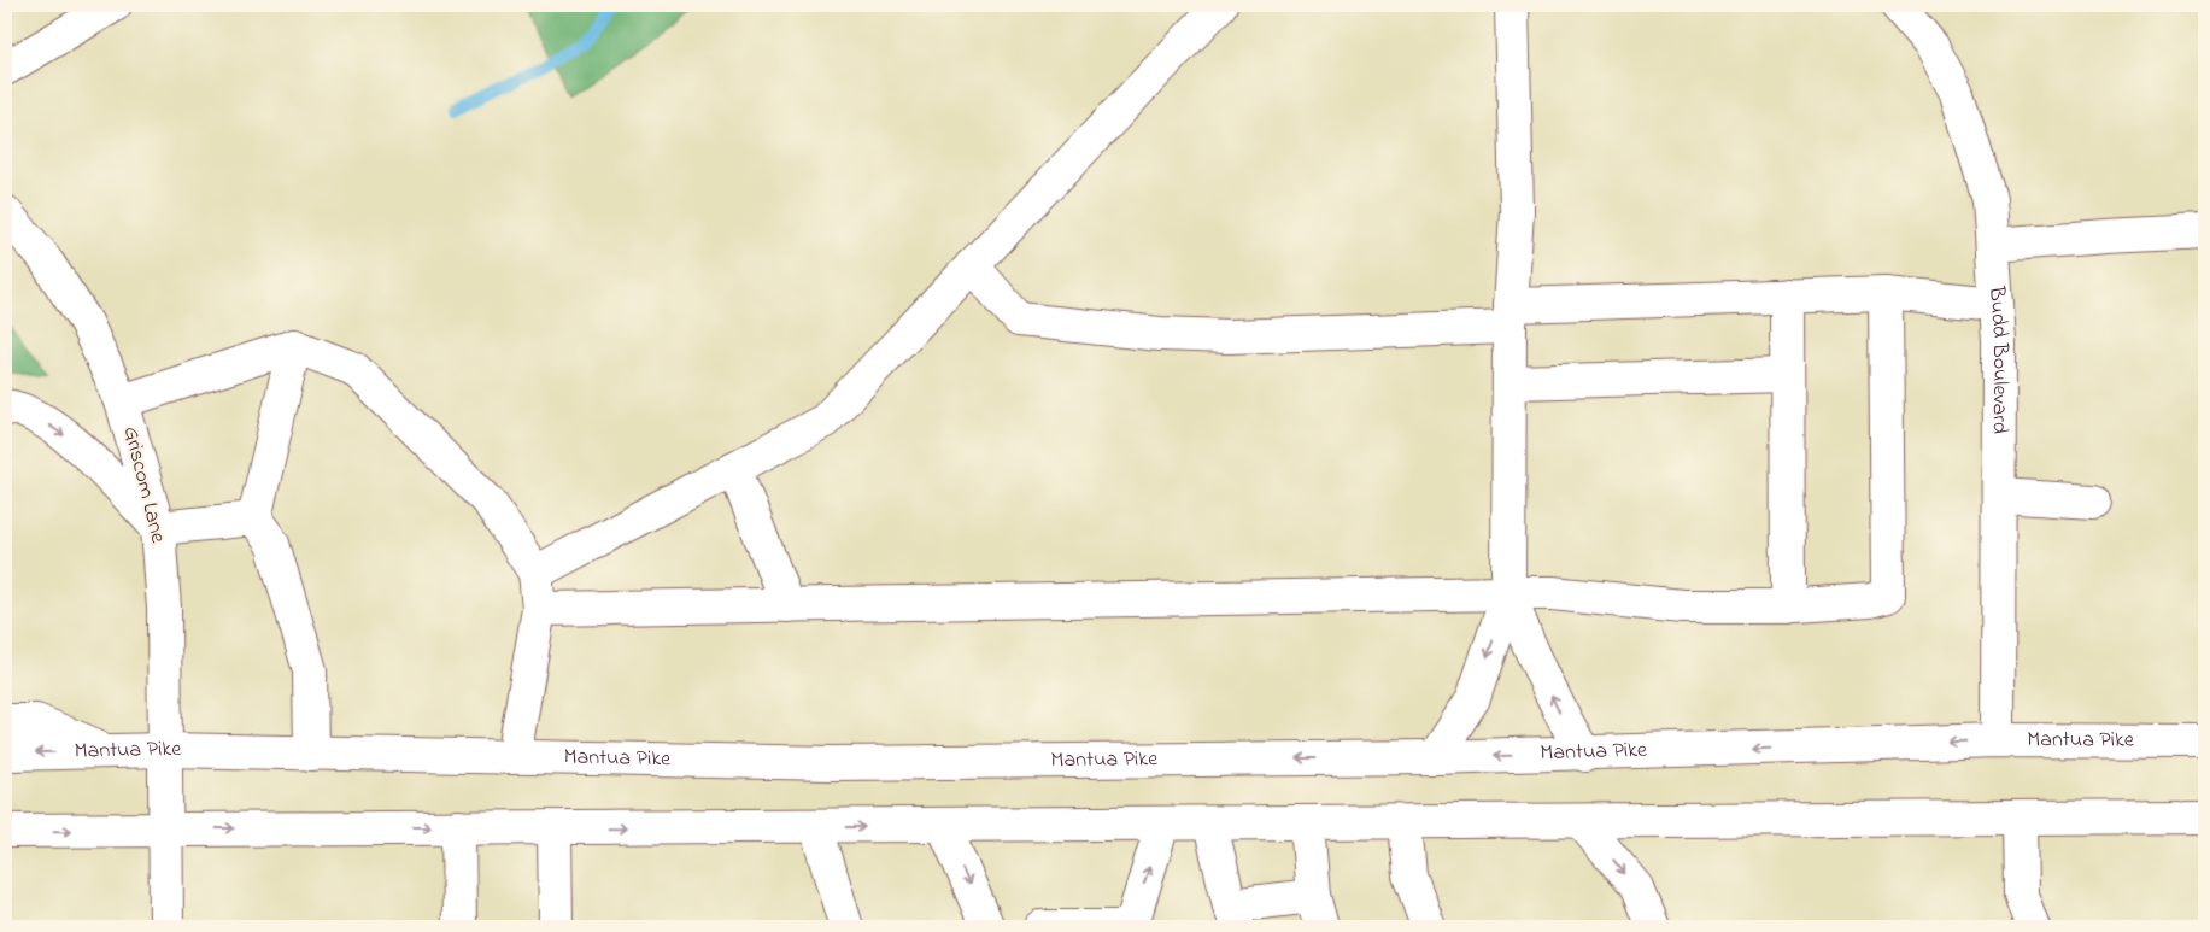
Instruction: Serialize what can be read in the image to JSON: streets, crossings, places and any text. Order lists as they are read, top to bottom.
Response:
{
  "streets": {
    "main road": ["Budd Boulevard", "Griscom Lane", "Mantua Pike"]
  },
  "crossings": [
    ["Budd Boulevard", "Mantua Pike"],
    ["Griscom Lane", "Mantua Pike"]
  ]
}
